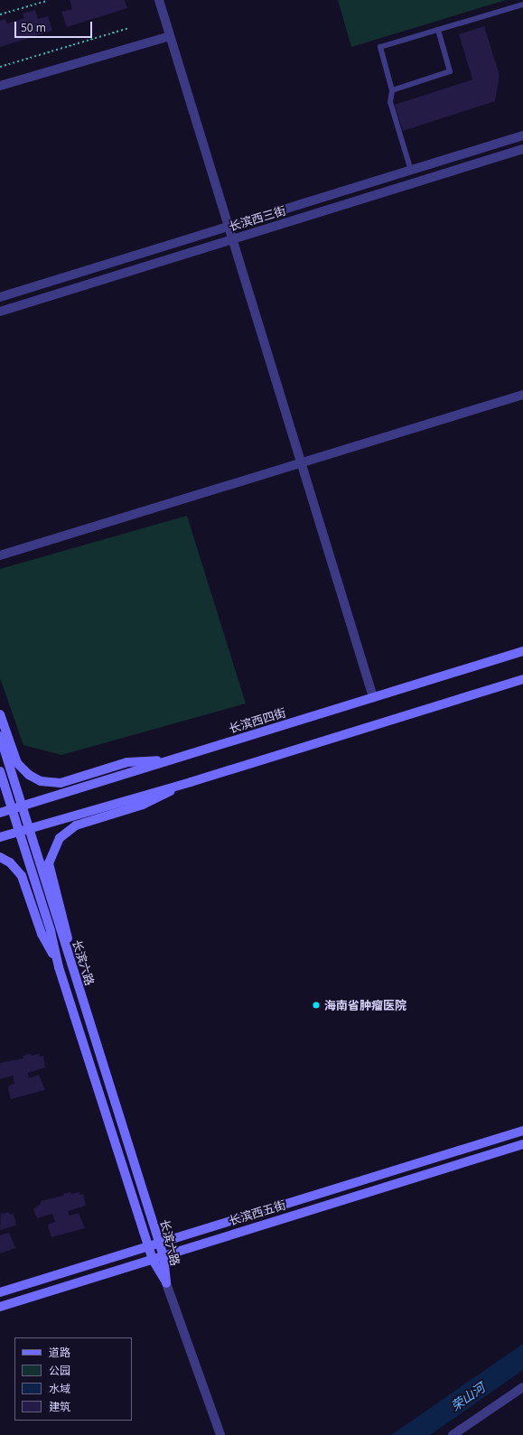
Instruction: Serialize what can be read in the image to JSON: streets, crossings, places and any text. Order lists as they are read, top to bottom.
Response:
{
  "streets": {
    "main road": ["长滨西四街", "长滨六路", "长滨西五街"],
    "street": ["长滨西三街"]
  },
  "crossings": [
    ["长滨西四街", "长滨六路"],
    ["长滨六路", "长滨西五街"]
  ],
  "water": ["荣山河"],
  "places": ["海南省肿瘤医院"],
  "legend": [
    "道路",
    "公园",
    "水域",
    "建筑"
  ],
  "scale_bar": "50 m"
}
